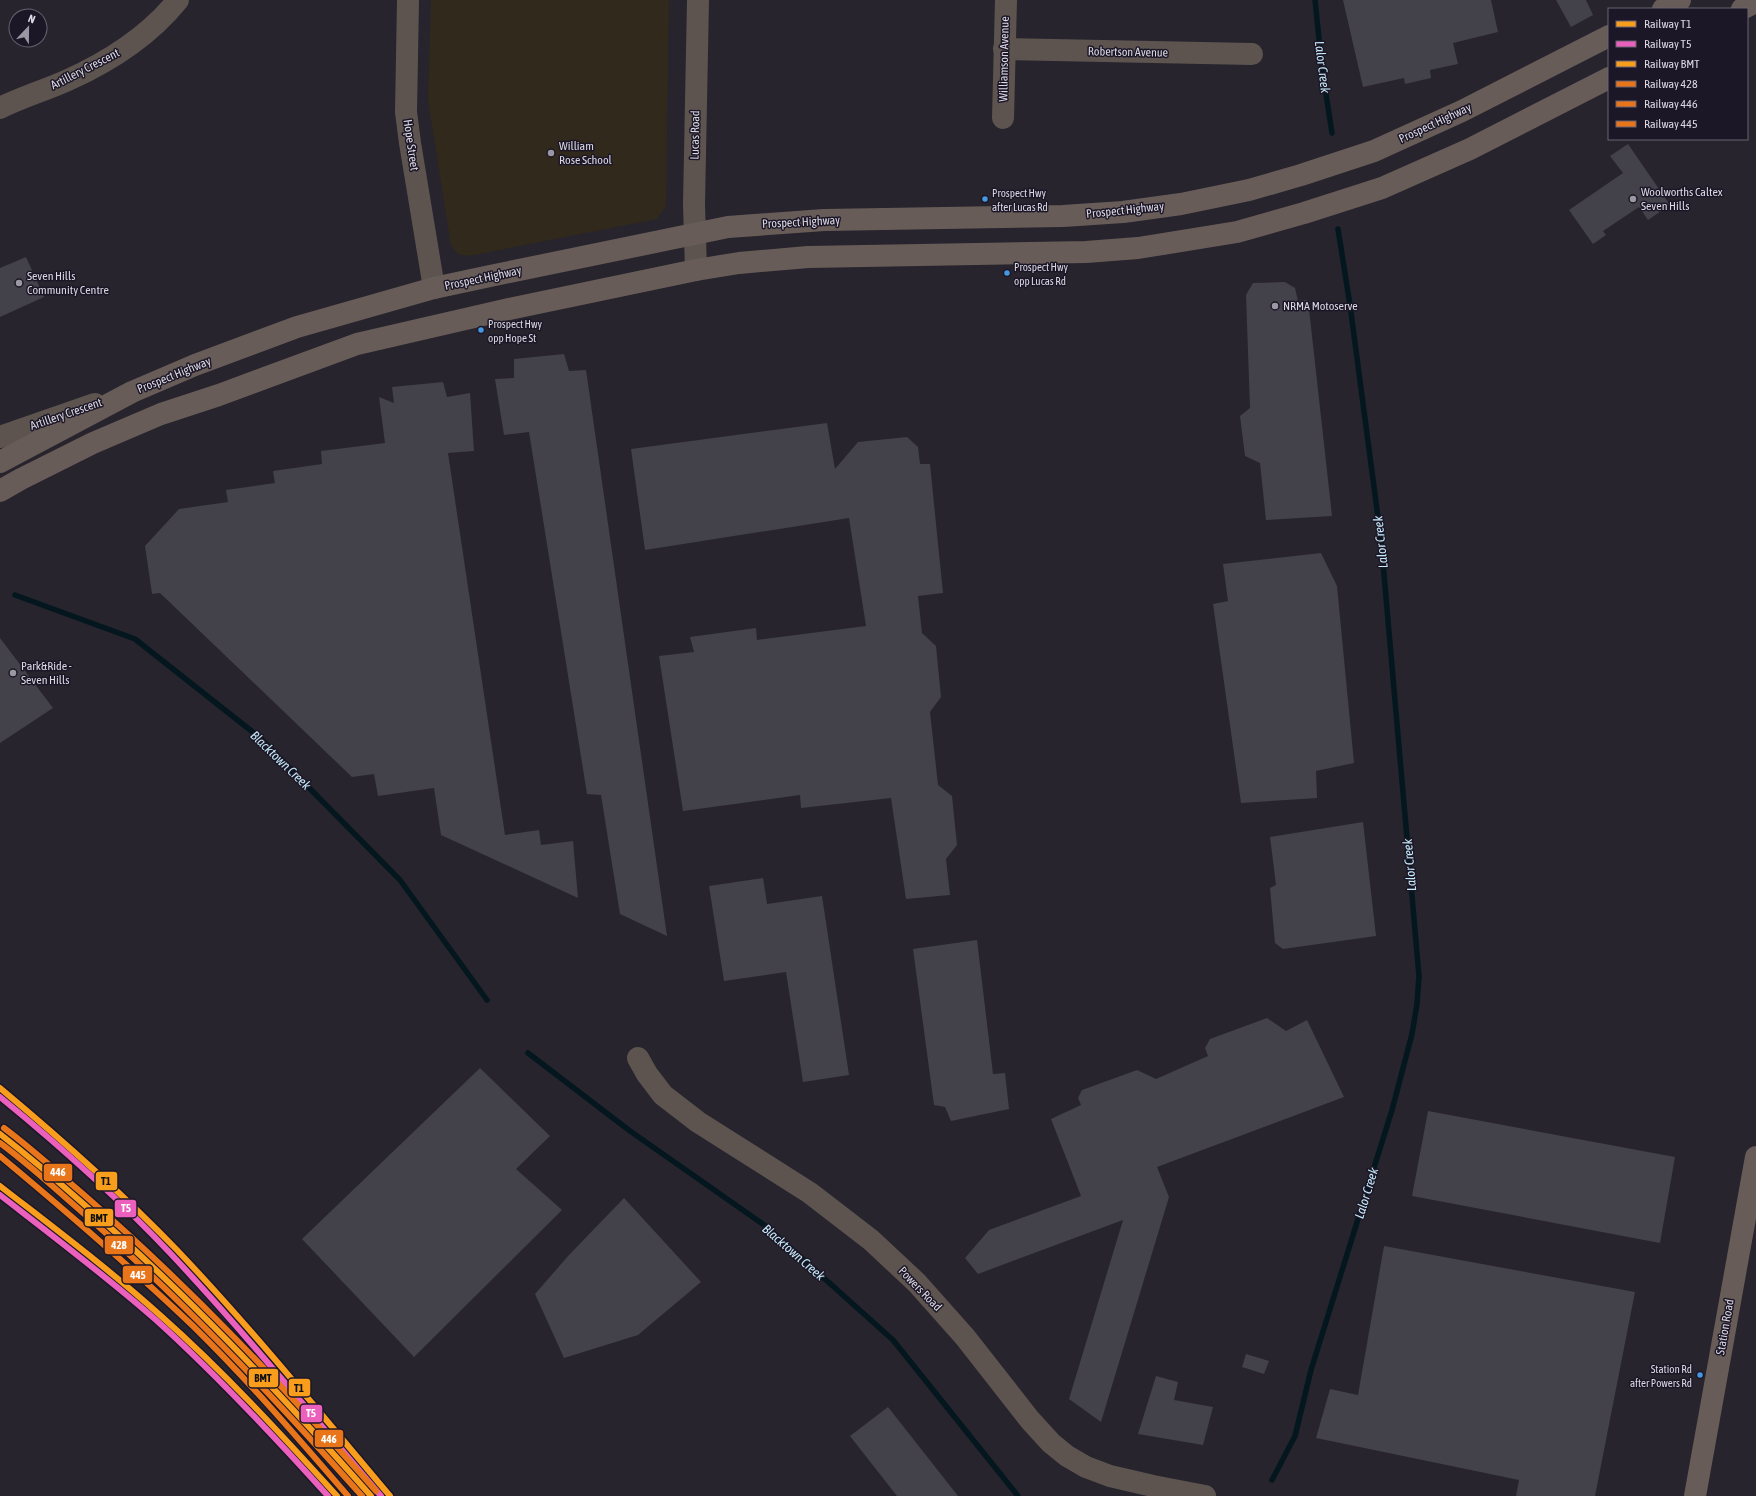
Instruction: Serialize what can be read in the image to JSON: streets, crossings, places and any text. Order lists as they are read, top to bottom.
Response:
{
  "streets": {
    "main road": ["Prospect Highway", "Station Road"],
    "street": [
      "Robertson Avenue",
      "Williamson Avenue",
      "Artillery Crescent",
      "Lucas Road",
      "Hope Street",
      "Powers Road"
    ]
  },
  "crossings": [
    ["Robertson Avenue", "Williamson Avenue"],
    ["Artillery Crescent", "Prospect Highway"],
    ["Prospect Highway", "Lucas Road"],
    ["Prospect Highway", "Hope Street"]
  ],
  "water": ["Lalor Creek", "Blacktown Creek"],
  "places": [
    "William Rose School",
    "Prospect Hwy after Lucas Rd",
    "Woolworths Caltex Seven Hills",
    "Prospect Hwy opp Lucas Rd",
    "Seven Hills Community Centre",
    "NRMA Motoserve",
    "Prospect Hwy opp Hope St",
    "Park&Ride - Seven Hills",
    "Station Rd after Powers Rd"
  ],
  "lines": [
    "rail line T1",
    "rail line T5",
    "rail line 446",
    "rail line BMT",
    "rail line 428",
    "rail line 445"
  ],
  "legend": [
    "Railway T1",
    "Railway T5",
    "Railway BMT",
    "Railway 428",
    "Railway 446",
    "Railway 445"
  ],
  "north": "top"
}
